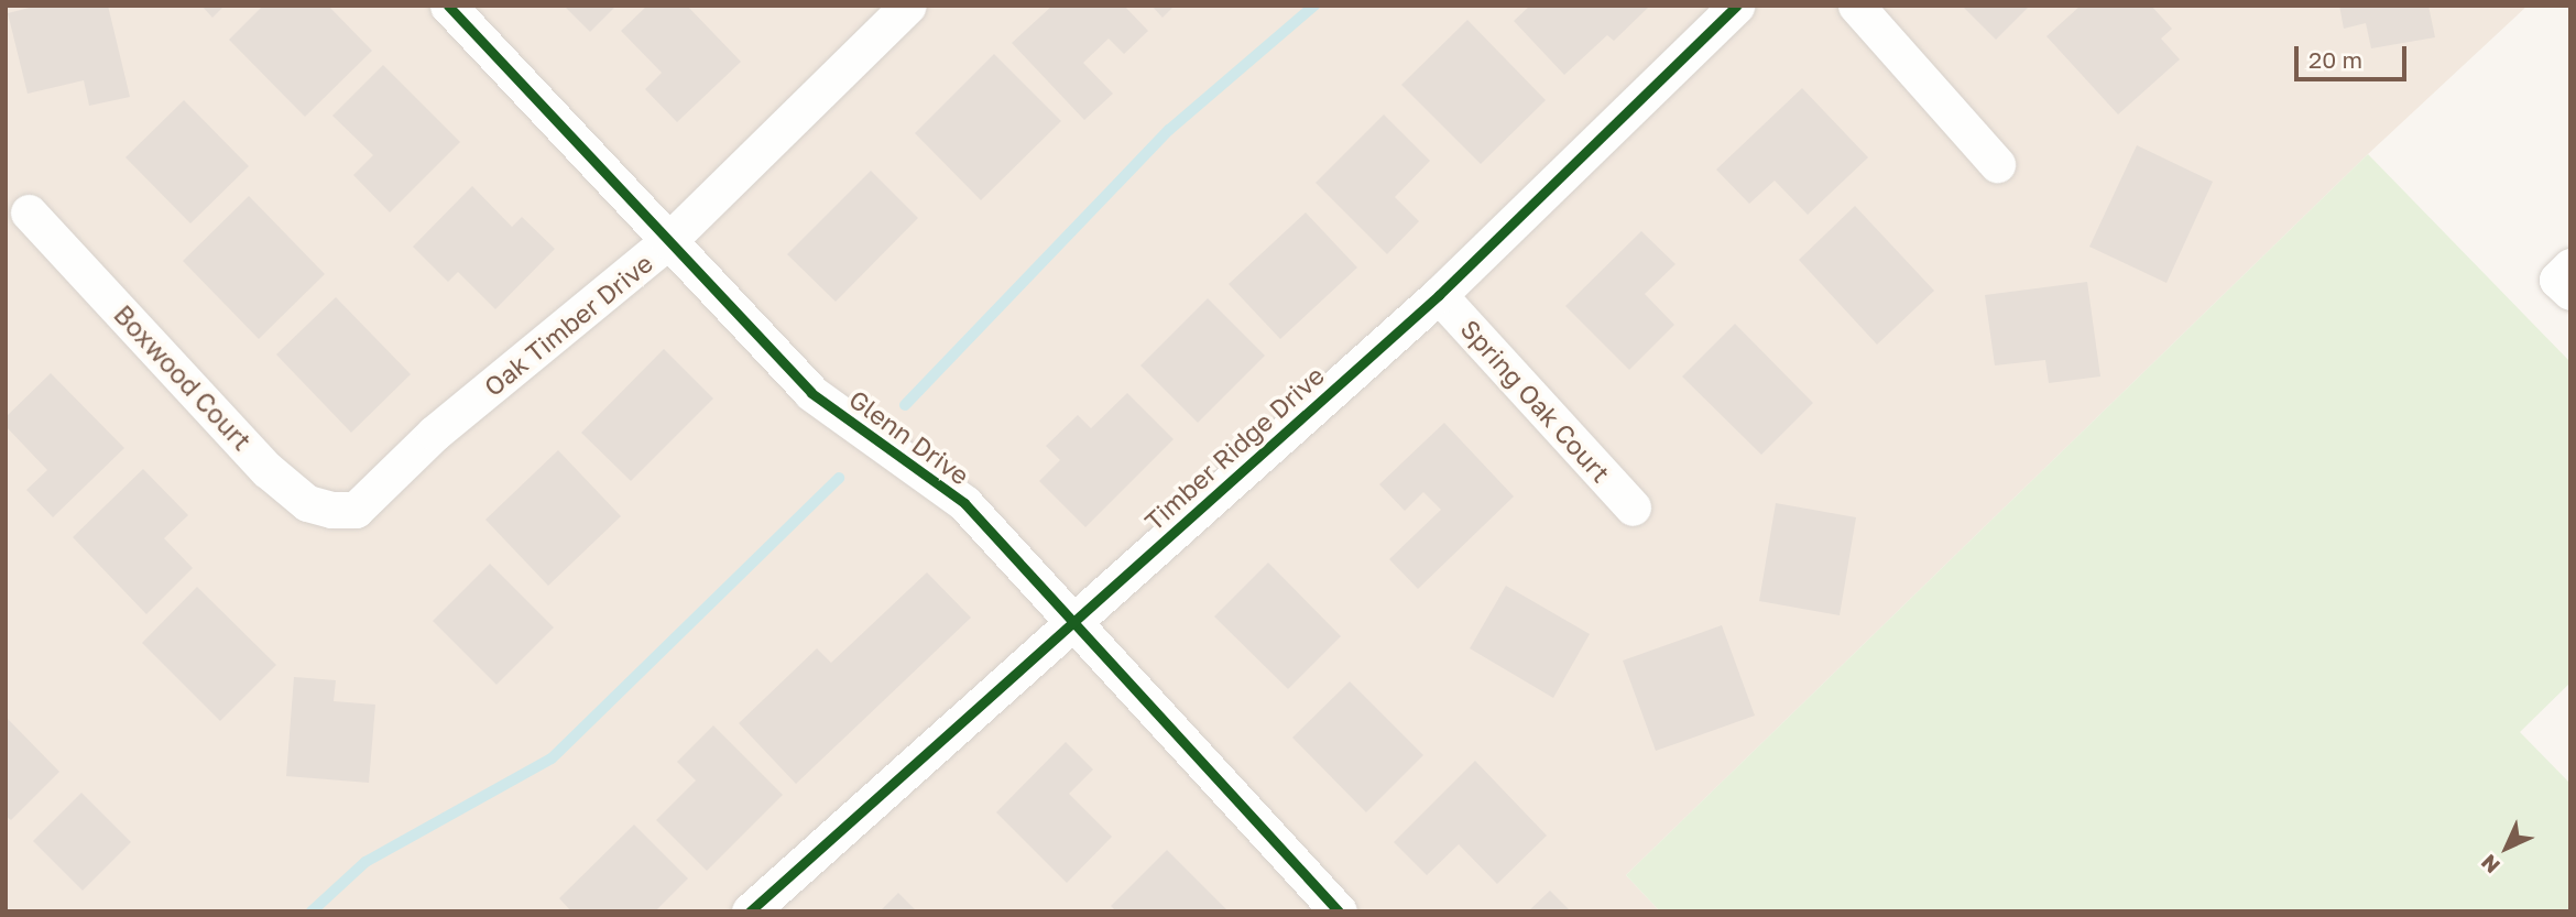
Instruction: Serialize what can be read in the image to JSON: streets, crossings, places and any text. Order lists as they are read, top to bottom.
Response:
{
  "streets": {
    "street": [
      "Oak Timber Drive",
      "Boxwood Court",
      "Spring Oak Court",
      "Glenn Drive",
      "Timber Ridge Drive"
    ]
  },
  "crossings": [
    ["Oak Timber Drive", "Boxwood Court"],
    ["Oak Timber Drive", "Glenn Drive"],
    ["Spring Oak Court", "Timber Ridge Drive"],
    ["Glenn Drive", "Timber Ridge Drive"]
  ],
  "scale_bar": "20 m",
  "north": "bottom left"
}
